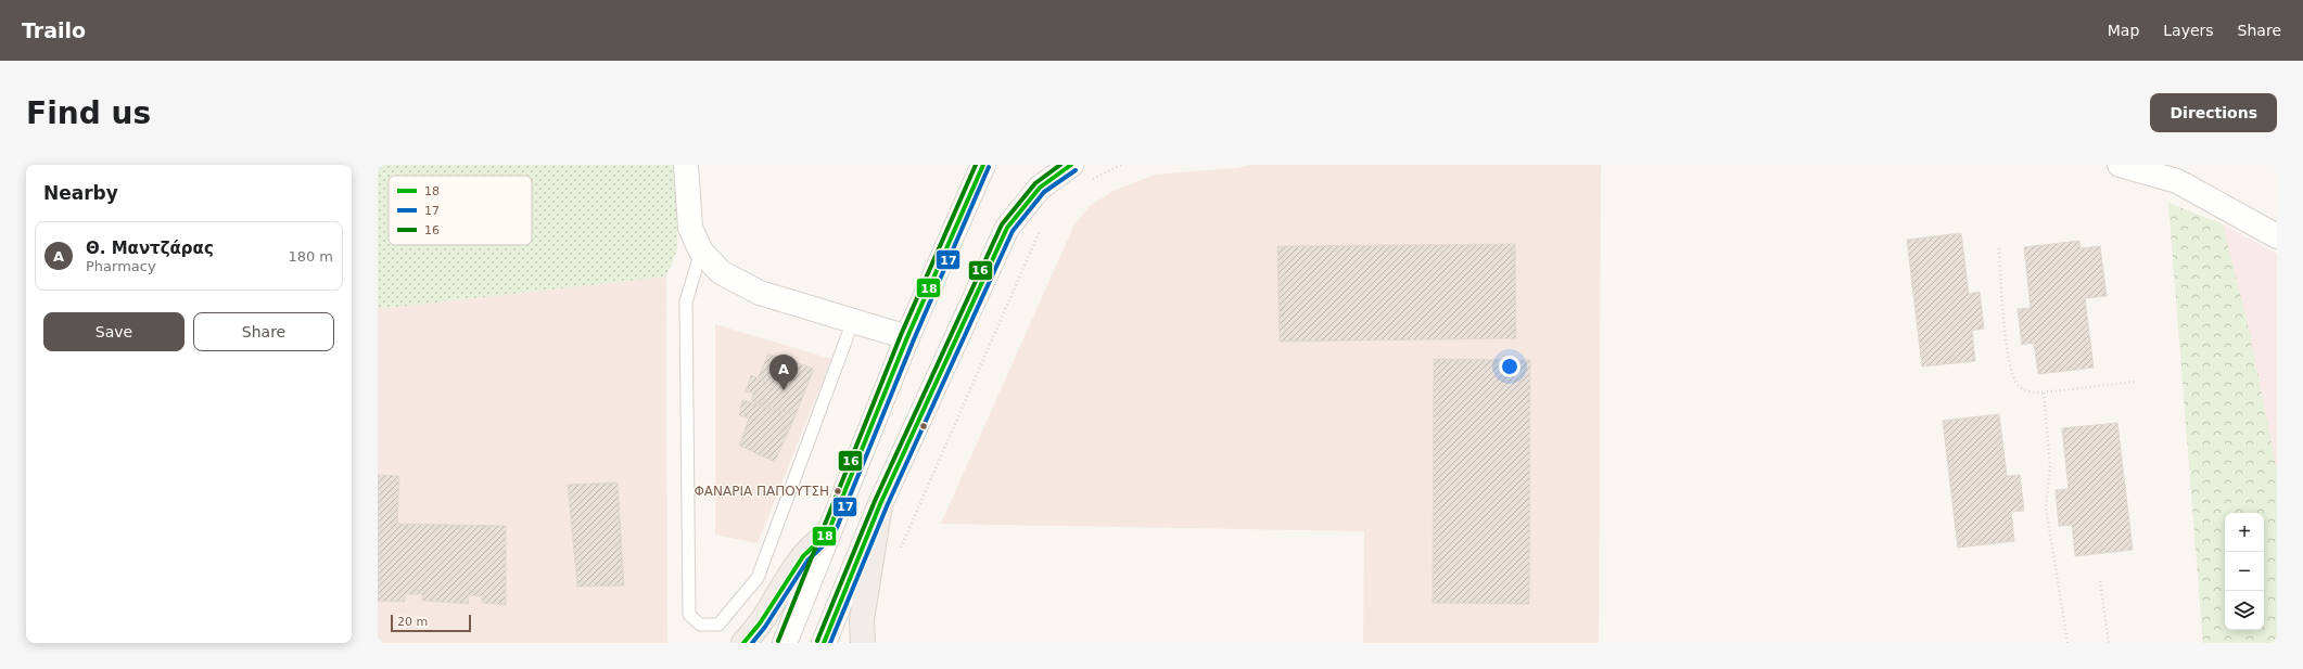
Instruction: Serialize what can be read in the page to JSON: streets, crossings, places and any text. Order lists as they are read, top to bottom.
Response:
{
  "places": ["ΦΑΝΑΡΙΑ ΠΑΠΟΥΤΣΗ"],
  "lines": ["transit line 18", "transit line 16", "transit line 17"],
  "legend": ["18", "17", "16"],
  "scale_bar": "20 m",
  "page": {
    "header": "Trailo",
    "nav": ["Map", "Layers", "Share"],
    "buttons": [
      "Directions",
      ["Save", "Share"]
    ],
    "title": "Find us",
    "heading": "Nearby",
    "list": [
      {
        "mark": "A",
        "name": "Θ. Μαντζάρας",
        "note": "Pharmacy",
        "value": "180 m"
      }
    ],
    "pins": "A",
    "map_buttons": ["+", "−"],
    "scale": "20 m"
  }
}
